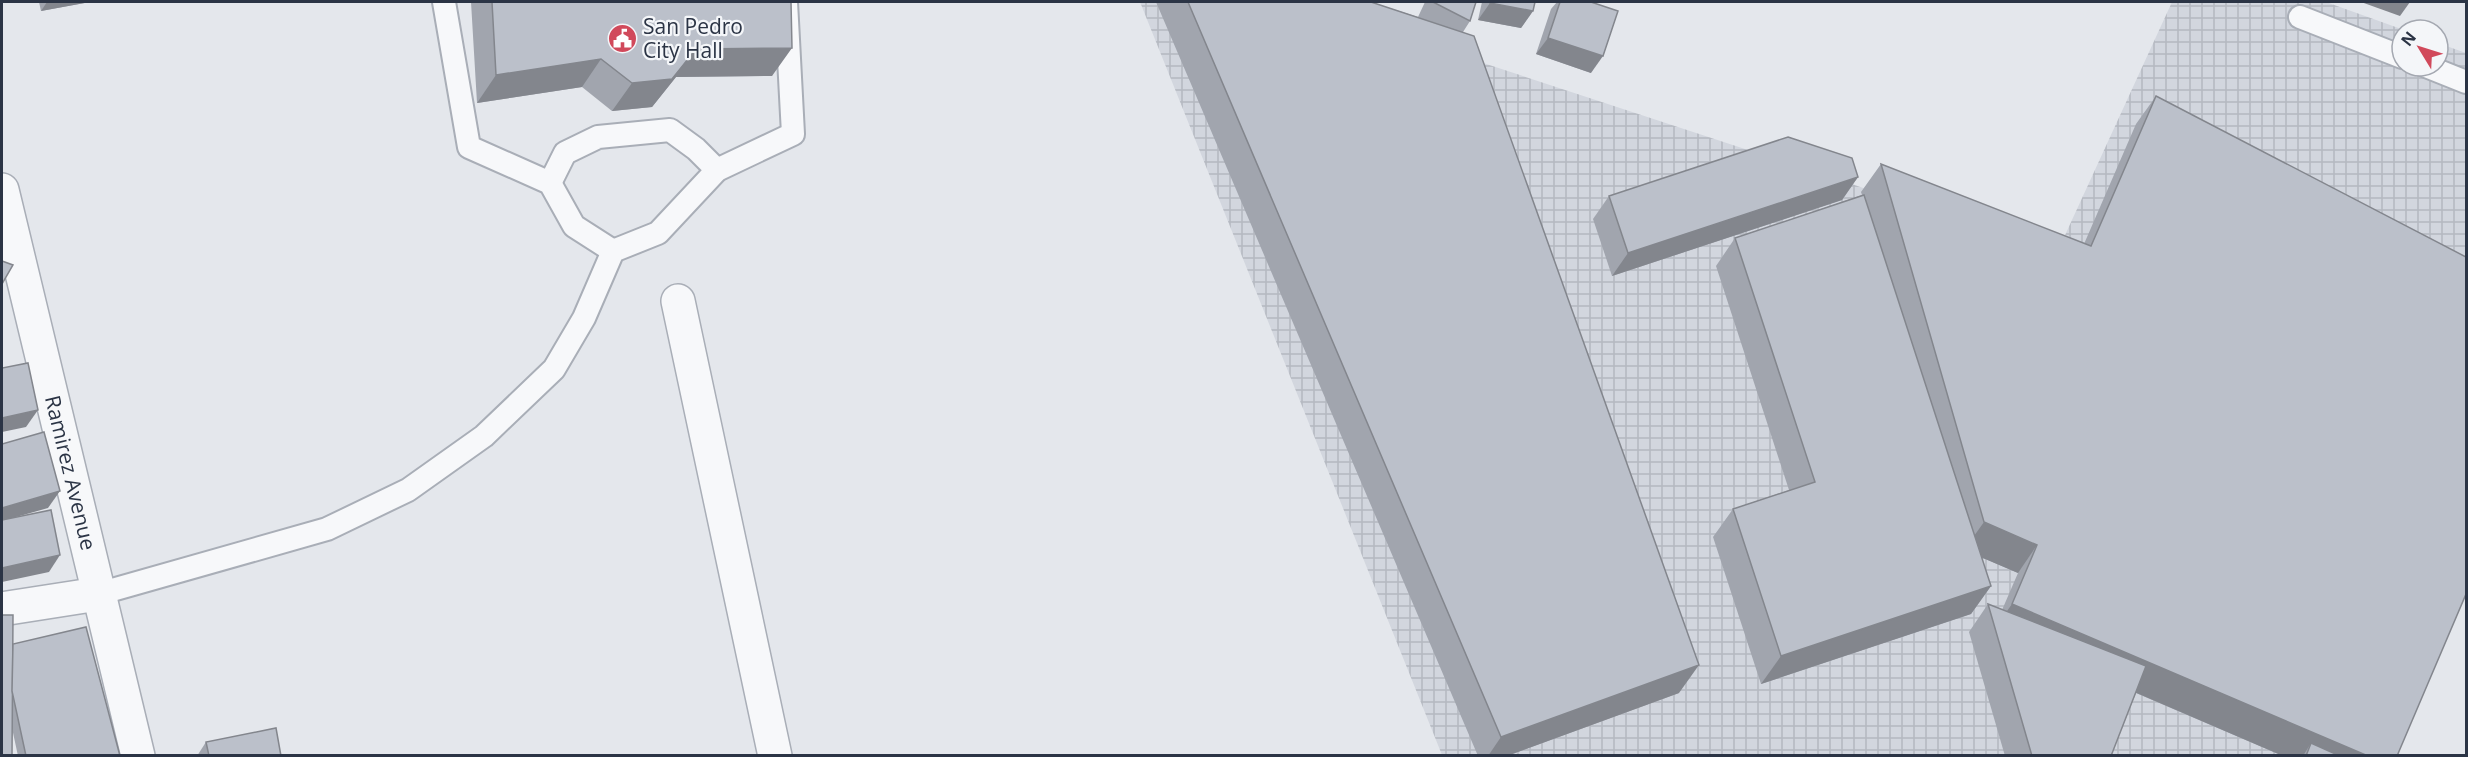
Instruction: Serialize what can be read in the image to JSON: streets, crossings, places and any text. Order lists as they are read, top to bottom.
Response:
{
  "streets": {
    "street": ["Ramirez Avenue"]
  },
  "places": {
    "public building": ["San Pedro City Hall"]
  },
  "north": "top left"
}
